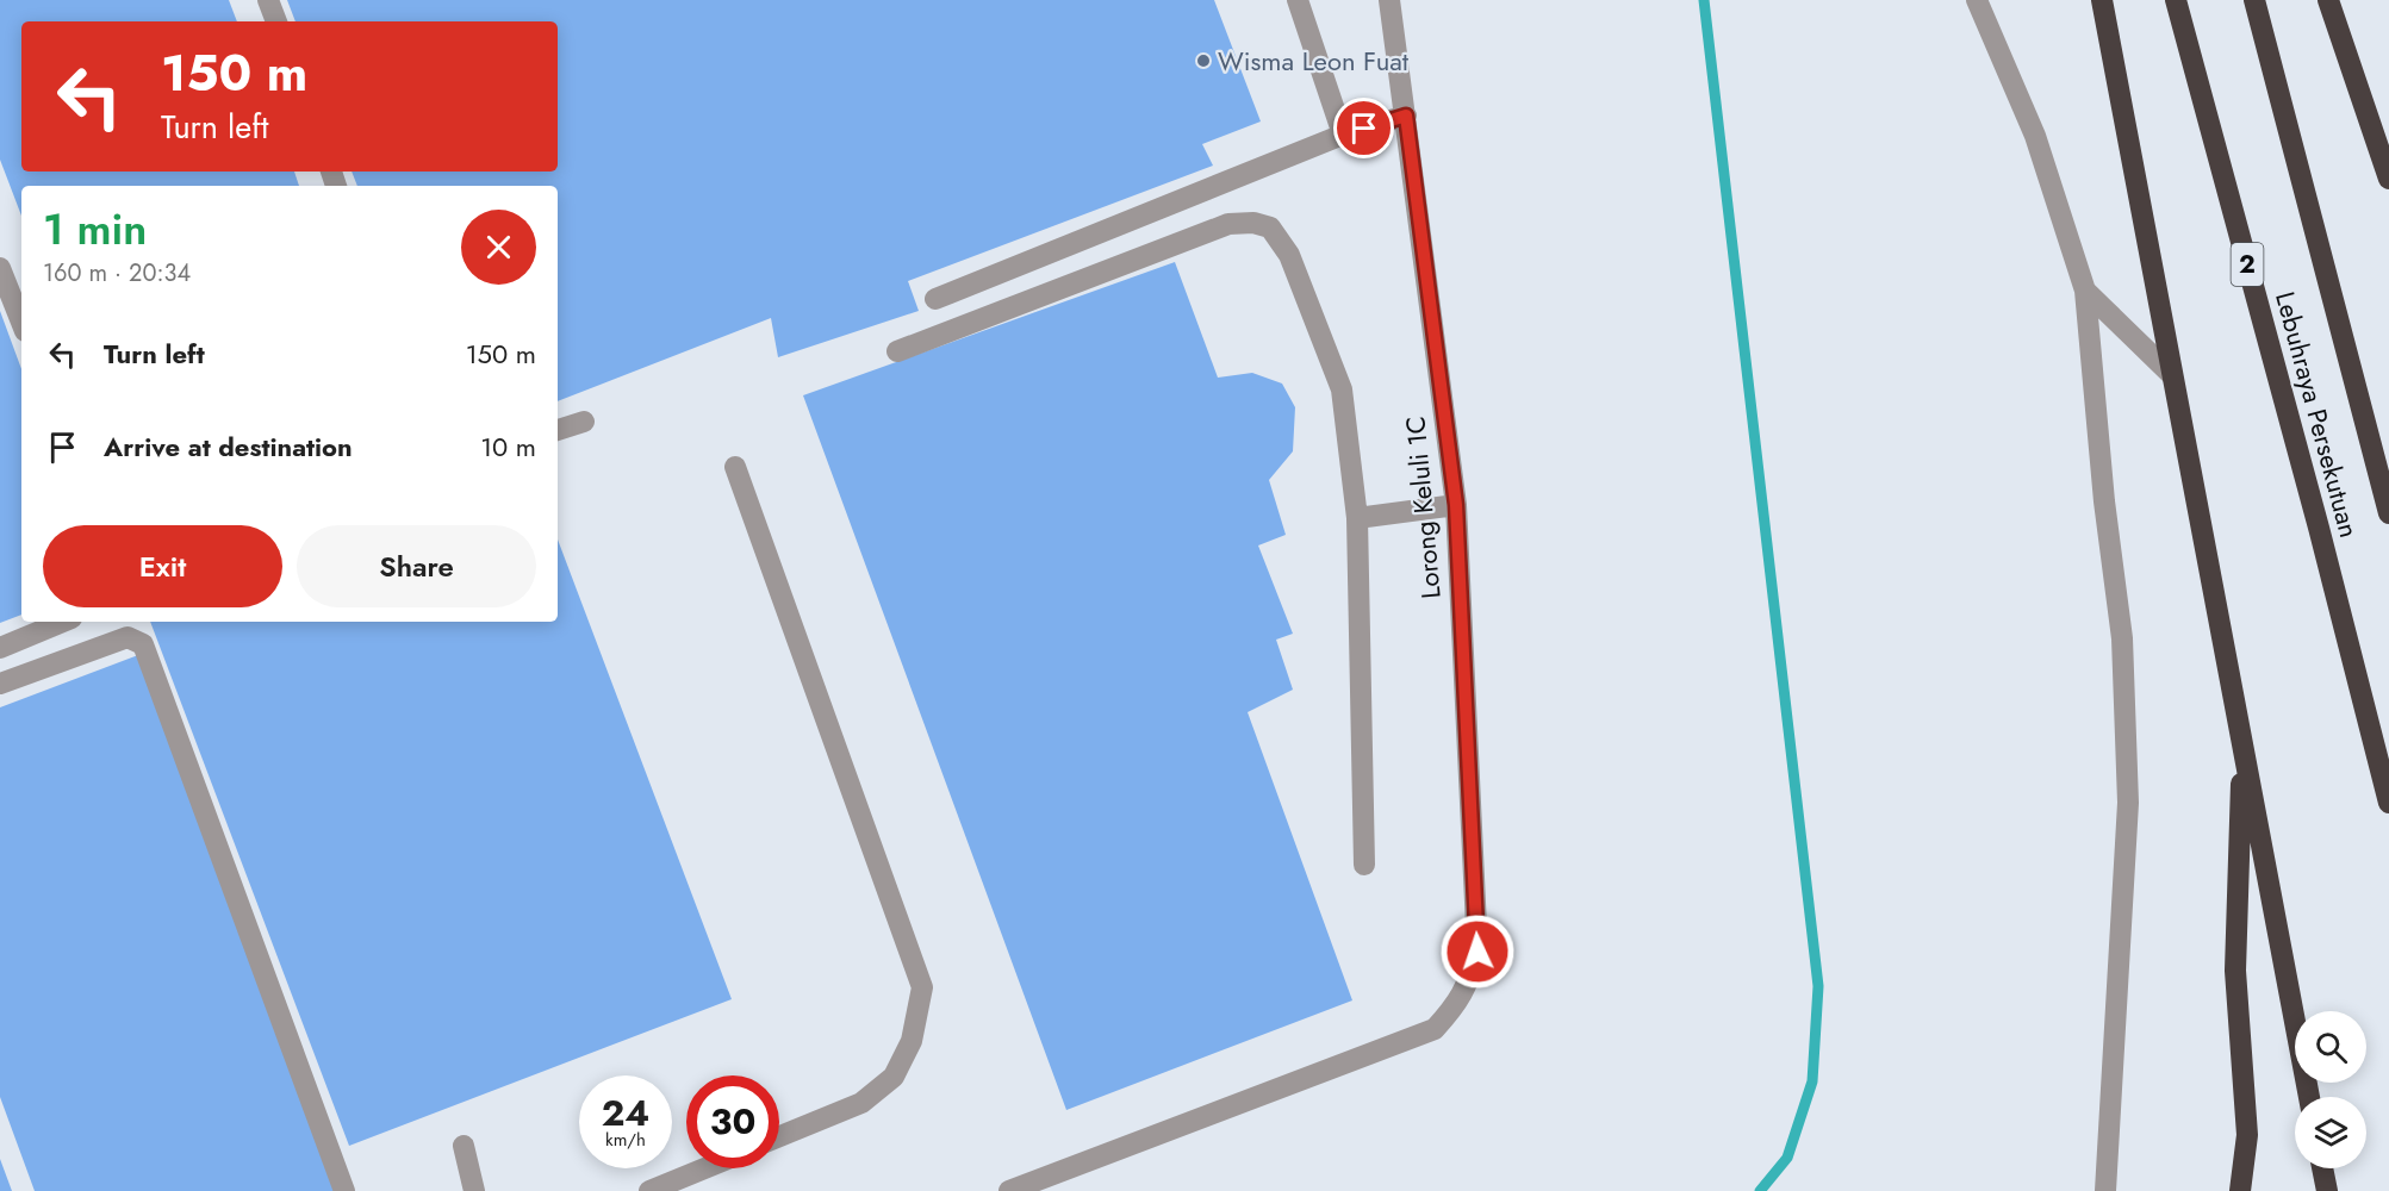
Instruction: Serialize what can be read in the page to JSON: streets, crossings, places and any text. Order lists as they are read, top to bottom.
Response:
{
  "streets": {
    "highway": ["2", "Lebuhraya Persekutuan"],
    "street": ["Lorong Keluli 1C"]
  },
  "places": ["Wisma Leon Fuat"],
  "page": {
    "turn": ["150 m", "Turn left"],
    "heading": ["1 min", "160 m · 20:34"],
    "list": [
      {
        "name": "Turn left",
        "value": "150 m"
      },
      {
        "name": "Arrive at destination",
        "value": "10 m"
      }
    ],
    "buttons": ["Exit", "Share"],
    "speed": "24 km/h",
    "limit": "30"
  }
}
